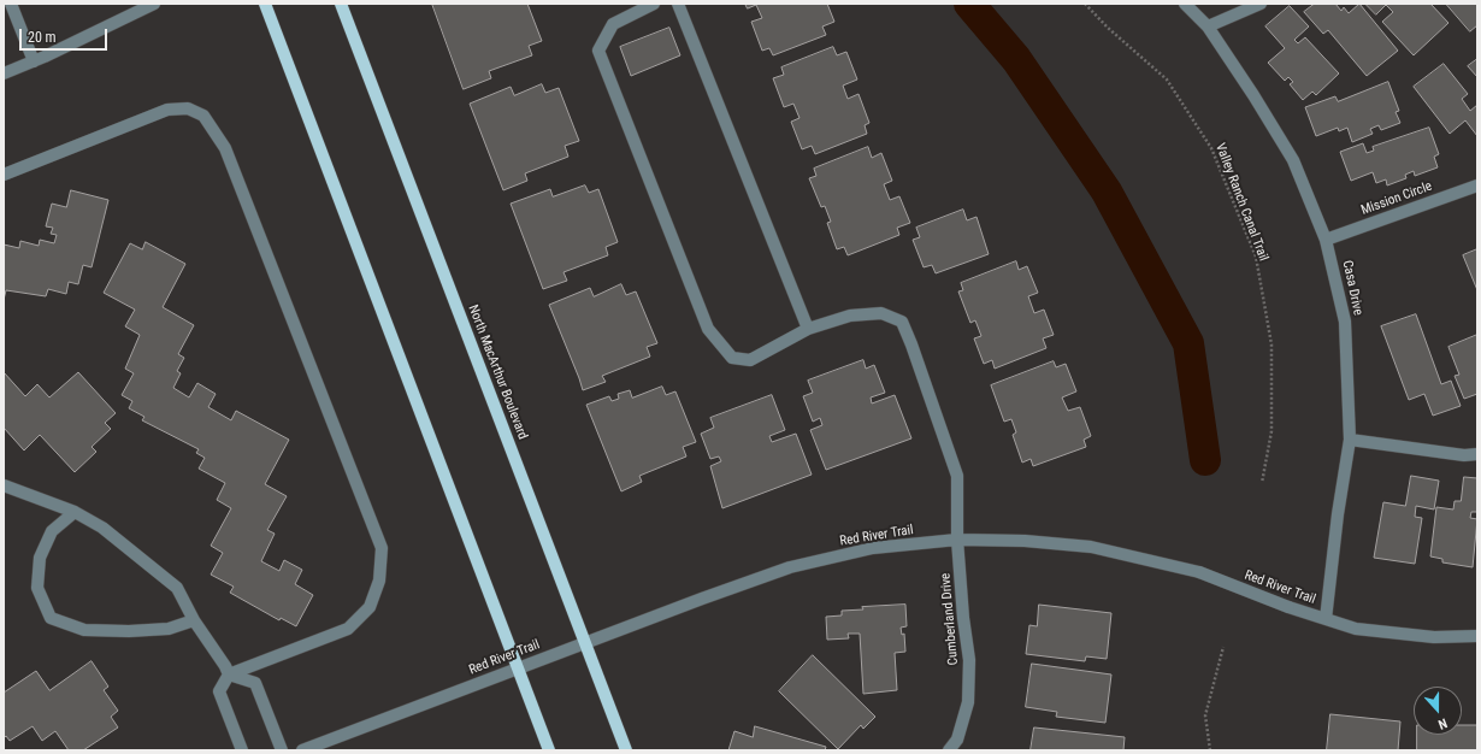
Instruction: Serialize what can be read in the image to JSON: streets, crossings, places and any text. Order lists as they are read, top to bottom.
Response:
{
  "streets": {
    "main road": ["North MacArthur Boulevard"],
    "street": [
      "Mission Circle",
      "Casa Drive",
      "Red River Trail",
      "Cumberland Drive"
    ],
    "path": ["Valley Ranch Canal Trail"]
  },
  "crossings": [
    ["Mission Circle", "Casa Drive"],
    ["Casa Drive", "Red River Trail"],
    ["North MacArthur Boulevard", "Red River Trail"],
    ["Red River Trail", "Cumberland Drive"]
  ],
  "scale_bar": "20 m",
  "north": "bottom"
}
